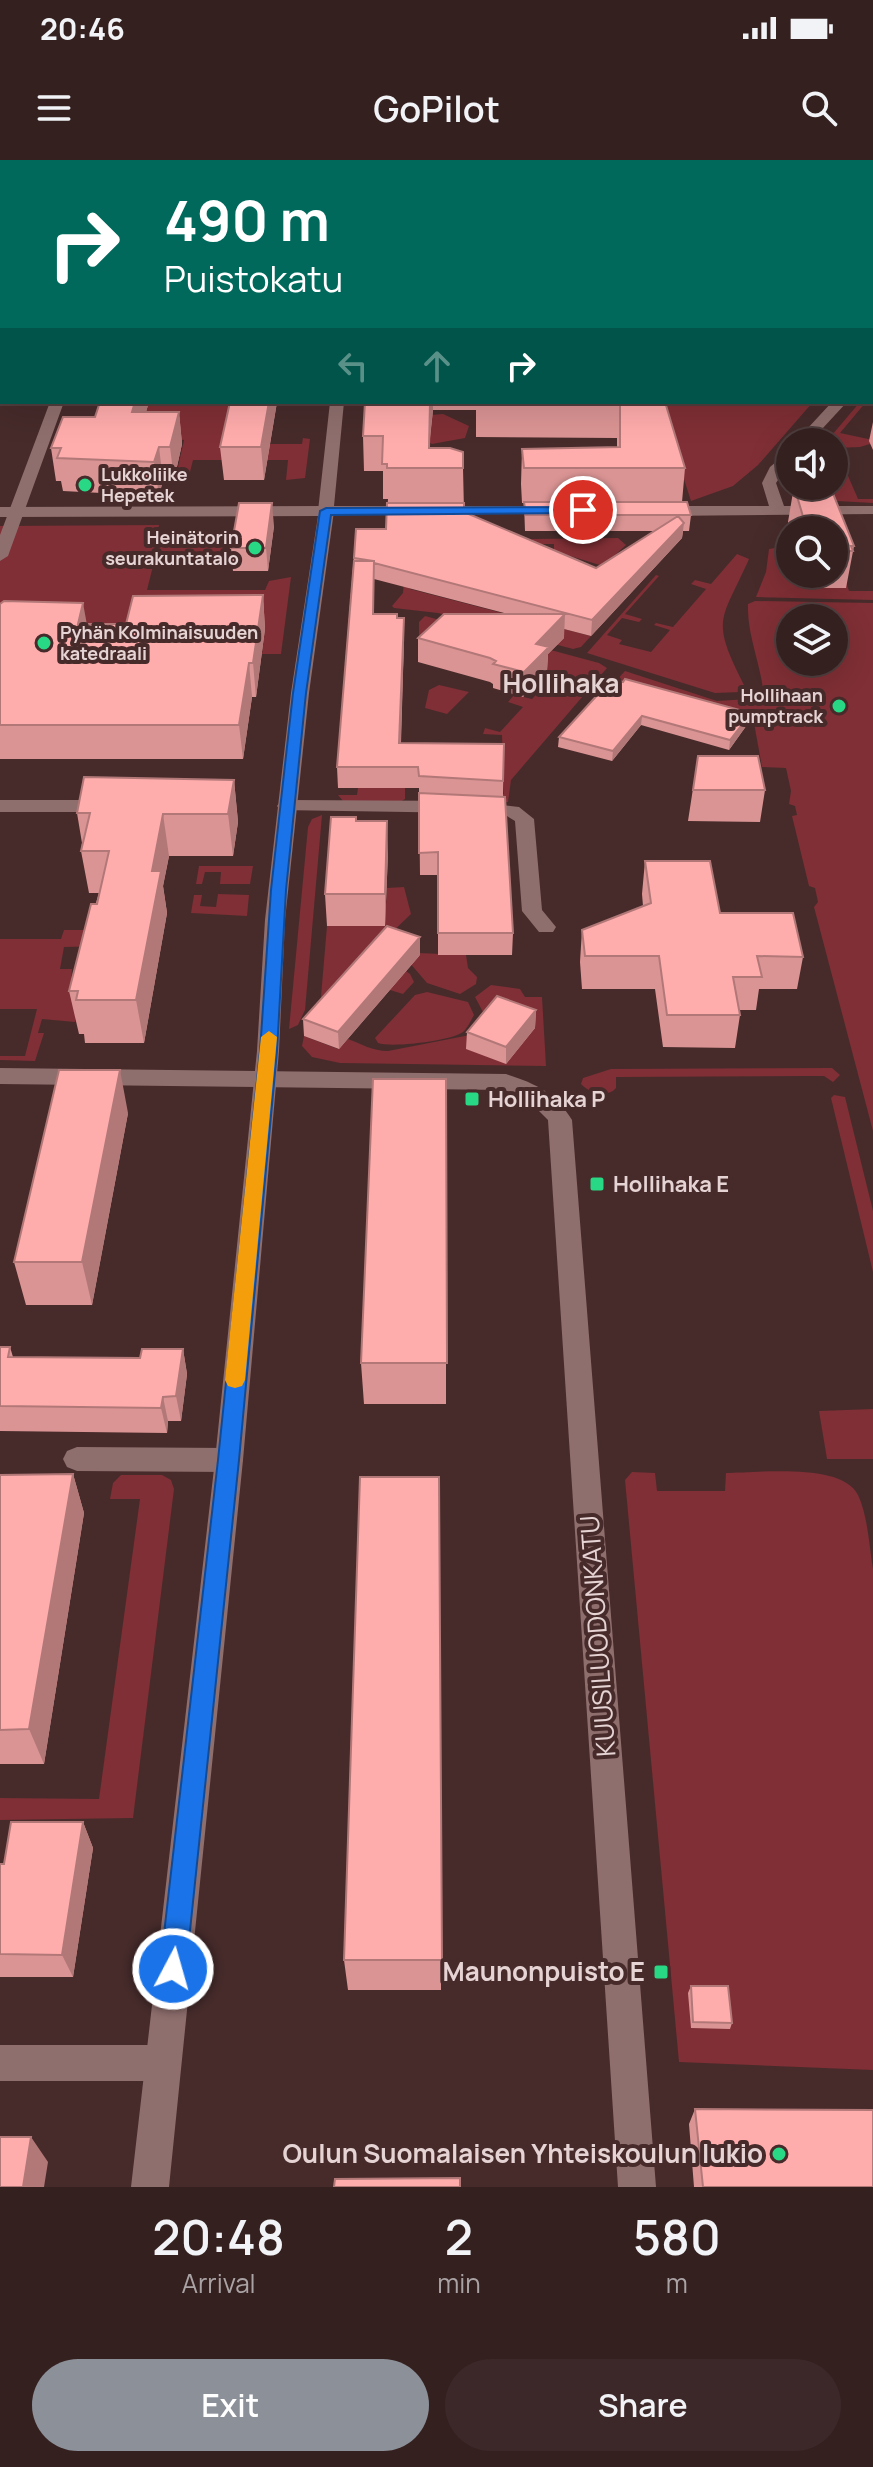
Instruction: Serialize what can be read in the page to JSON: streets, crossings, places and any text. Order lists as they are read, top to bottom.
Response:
{
  "streets": {
    "street": ["KUUSILUODONKATU"]
  },
  "districts": ["Hollihaka"],
  "places": {
    "other": [
      "Lukkoliike Hepetek",
      "Heinätorin seurakuntatalo",
      "Pyhän Kolminaisuuden katedraali",
      "Hollihaan pumptrack",
      "Oulun Suomalaisen Yhteiskoulun lukio"
    ],
    "transit": ["Hollihaka P", "Hollihaka E", "Maunonpuisto E"]
  },
  "page": {
    "status": "20:46",
    "header": "GoPilot",
    "turn": ["490 m", "Puistokatu"],
    "eta": [
      "20:48",
      "Arrival",
      "2",
      "min",
      "580",
      "m"
    ],
    "buttons": ["Exit", "Share"]
  }
}
